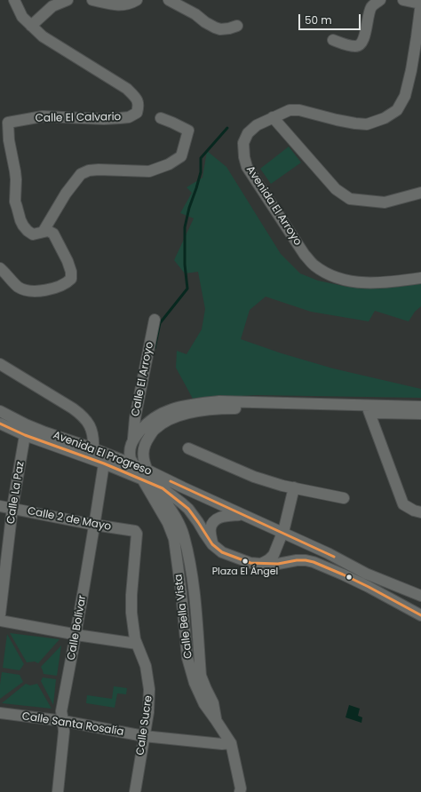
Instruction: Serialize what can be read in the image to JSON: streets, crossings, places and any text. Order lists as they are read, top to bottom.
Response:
{
  "streets": {
    "street": [
      "Calle El Calvario",
      "Avenida El Arroyo",
      "Calle El Arroyo",
      "Avenida El Progreso",
      "Calle La Paz",
      "Calle 2 de Mayo",
      "Calle Bella Vista",
      "Calle Bolívar",
      "Calle Santa Rosalía",
      "Calle Sucre"
    ]
  },
  "crossings": [
    ["Avenida El Progreso", "Calle La Paz"],
    ["Avenida El Progreso", "Calle Bella Vista"],
    ["Avenida El Progreso", "Calle Bolívar"],
    ["Calle La Paz", "Calle 2 de Mayo"],
    ["Calle 2 de Mayo", "Calle Bolívar"],
    ["Calle 2 de Mayo", "Calle Sucre"],
    ["Calle Bella Vista", "Calle Santa Rosalía"],
    ["Calle Bolívar", "Calle Santa Rosalía"],
    ["Calle Santa Rosalía", "Calle Sucre"]
  ],
  "places": ["Plaza El Ángel"],
  "scale_bar": "50 m"
}
